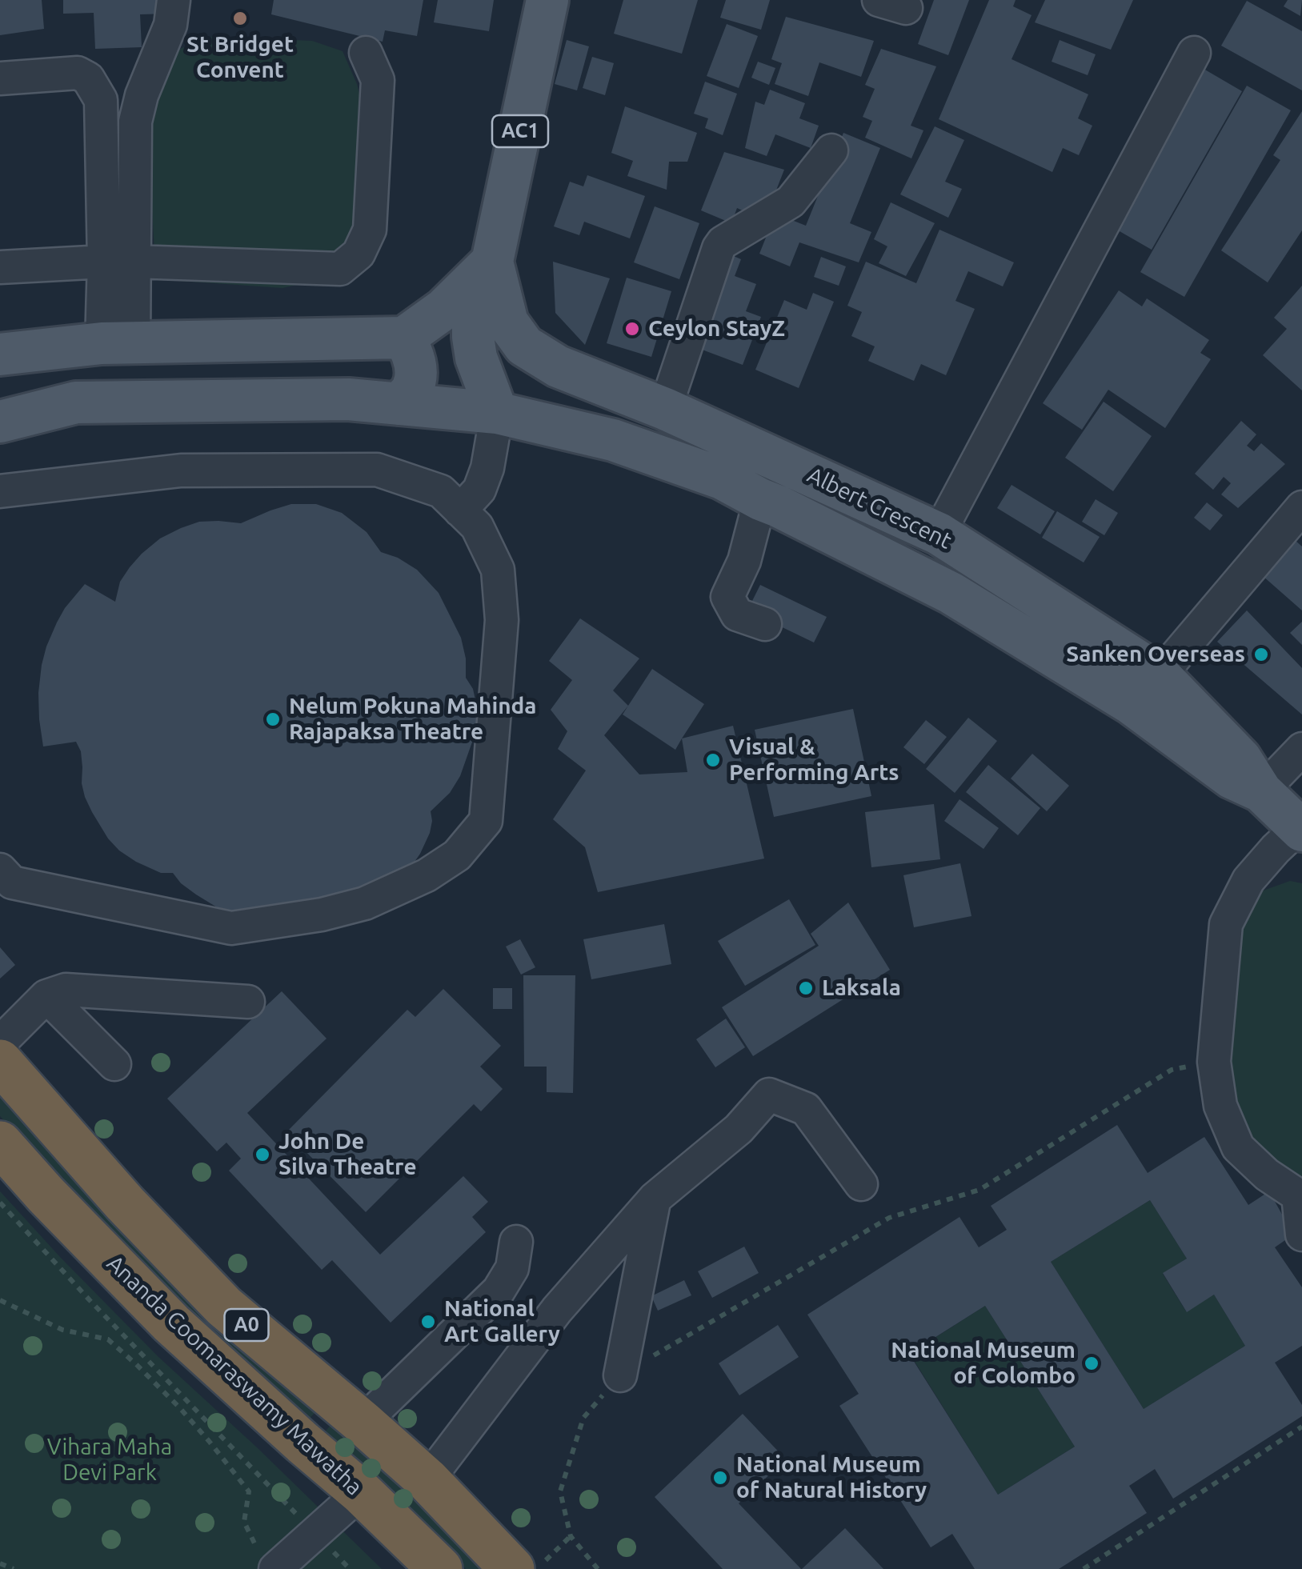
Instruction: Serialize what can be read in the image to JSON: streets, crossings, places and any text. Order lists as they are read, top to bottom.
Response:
{
  "streets": {
    "highway": ["A0", "Ananda Coomaraswamy Mawatha"],
    "main road": ["AC1", "Albert Crescent"]
  },
  "crossings": [
    ["AC1", "Albert Crescent"]
  ],
  "parks": ["Vihara Maha Devi Park"],
  "places": [
    "St Bridget Convent",
    "Ceylon StayZ",
    "Sanken Overseas",
    "Nelum Pokuna Mahinda Rajapaksa Theatre",
    "Visual & Performing Arts",
    "Laksala",
    "John De Silva Theatre",
    "National Art Gallery",
    "National Museum of Colombo",
    "National Museum of Natural History"
  ]
}
